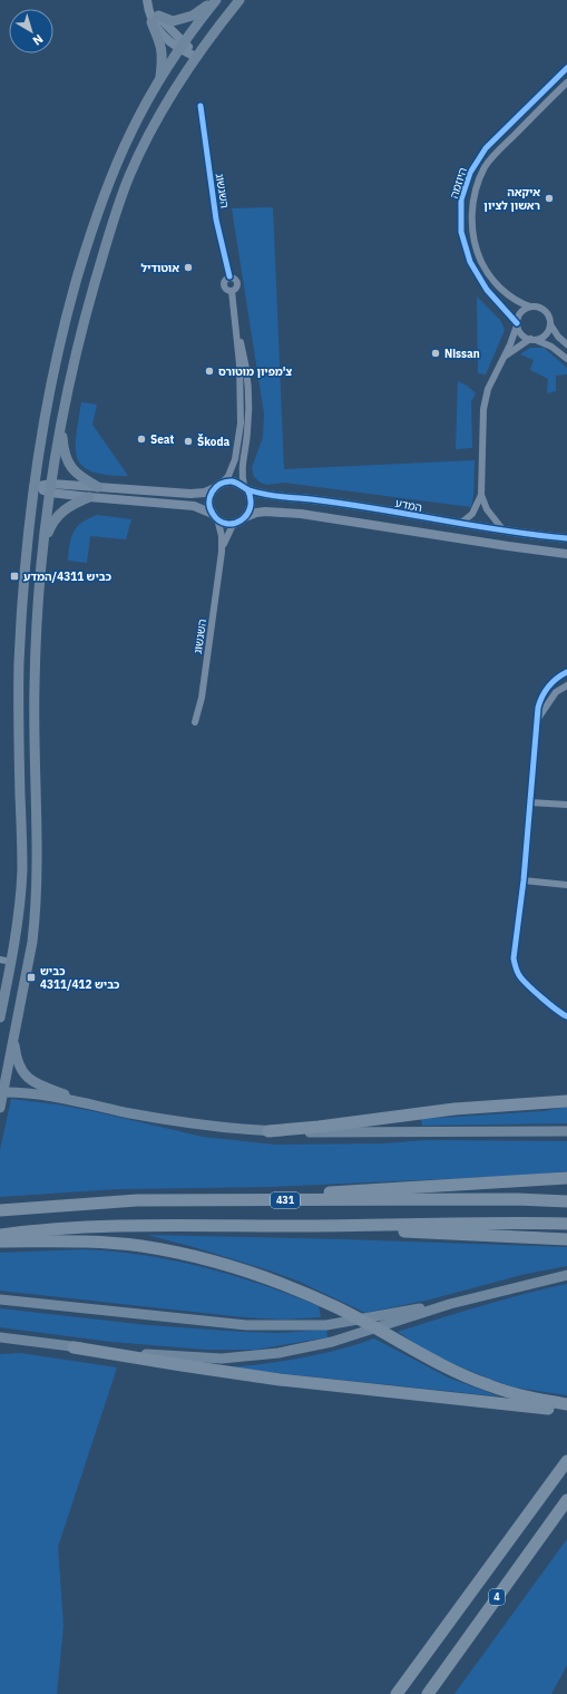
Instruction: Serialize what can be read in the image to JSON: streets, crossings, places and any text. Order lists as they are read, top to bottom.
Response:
{
  "streets": {
    "highway": ["431", "4"],
    "street": ["היוזמה", "השגשוג", "המדע"]
  },
  "crossings": [
    ["השגשוג", "המדע"]
  ],
  "places": {
    "other": [
      "איקאה ראשון לציון",
      "אוטודיל",
      "Nissan",
      "צ'מפיון מוטורס",
      "Seat",
      "Škoda"
    ],
    "transit": ["כביש 4311/המדע", "כביש 4311/כביש 412"]
  },
  "north": "bottom right"
}
